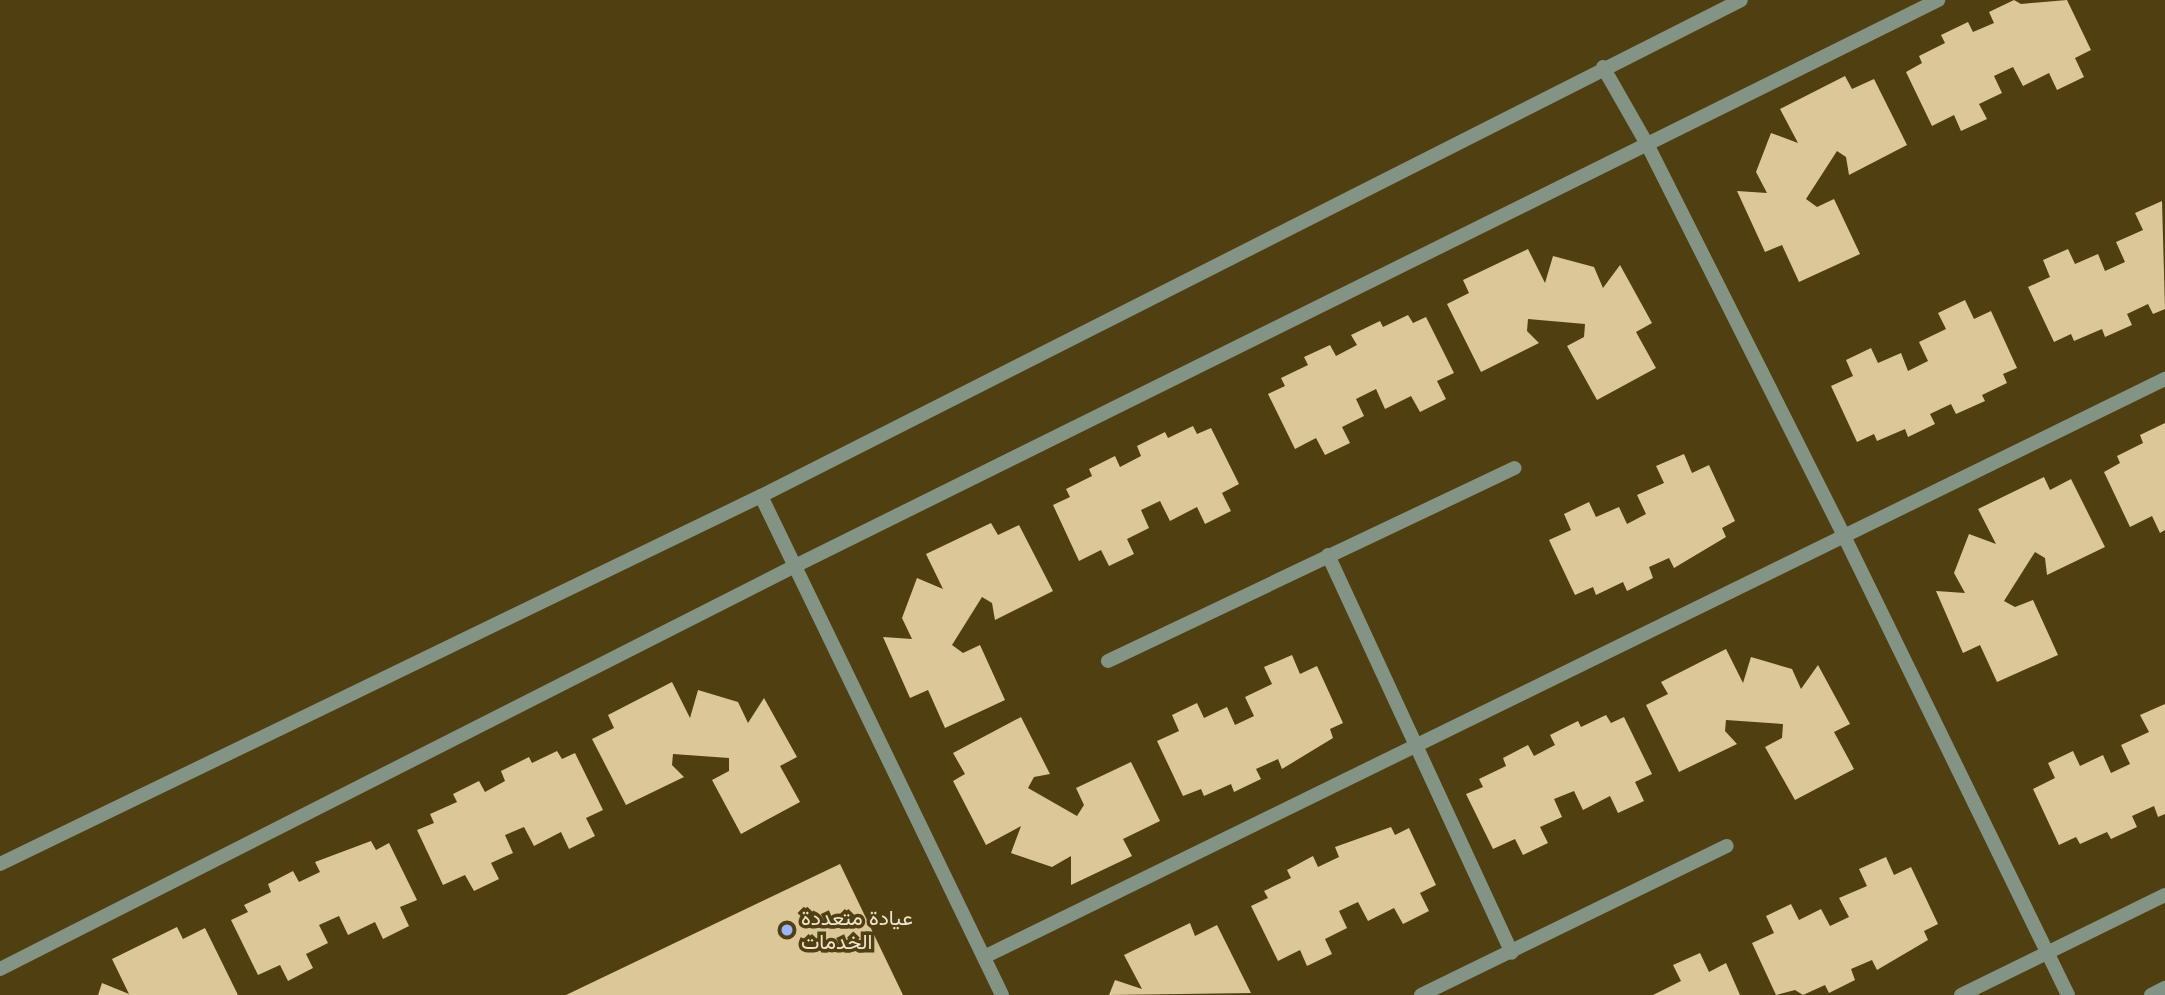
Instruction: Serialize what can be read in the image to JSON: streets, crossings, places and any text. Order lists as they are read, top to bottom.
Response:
{
  "places": ["عيادة متعددة الخدمات"]
}
